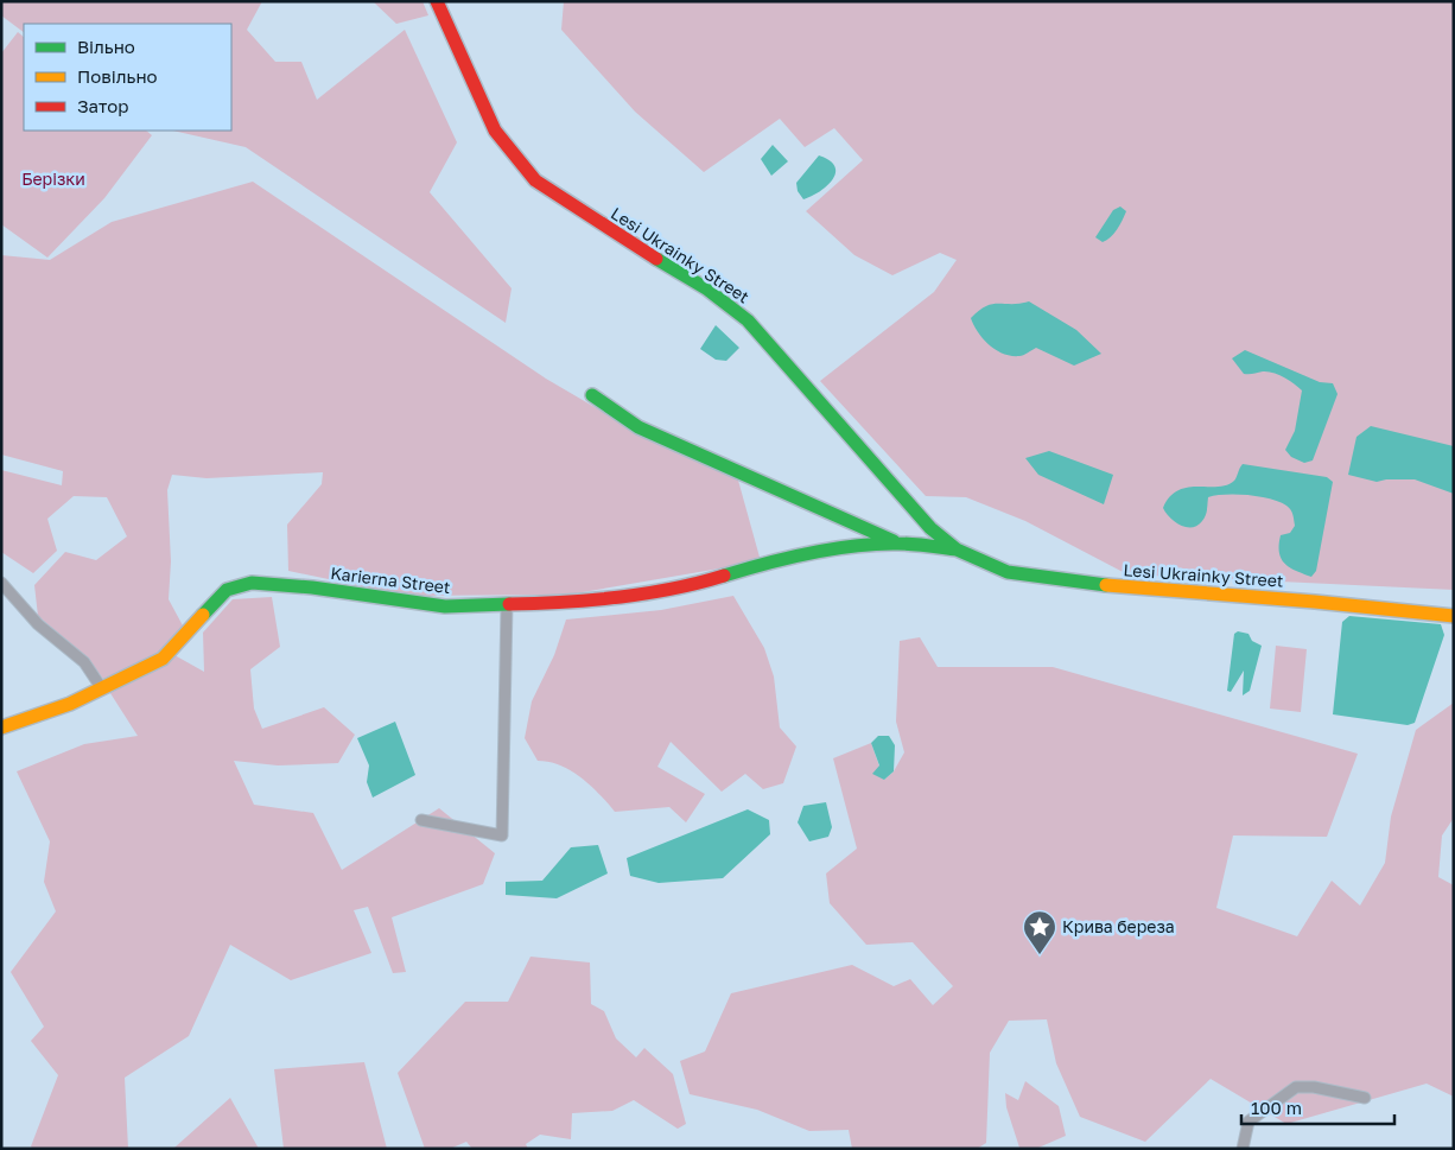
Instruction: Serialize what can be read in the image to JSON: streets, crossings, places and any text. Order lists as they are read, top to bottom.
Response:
{
  "streets": {
    "street": ["Lesi Ukrainky Street", "Karierna Street"]
  },
  "crossings": [
    ["Lesi Ukrainky Street", "Karierna Street"]
  ],
  "parks": ["Берізки"],
  "places": {
    "place": ["Крива береза"]
  },
  "legend": ["Вільно", "Повільно", "Затор"],
  "scale_bar": "100 m"
}
